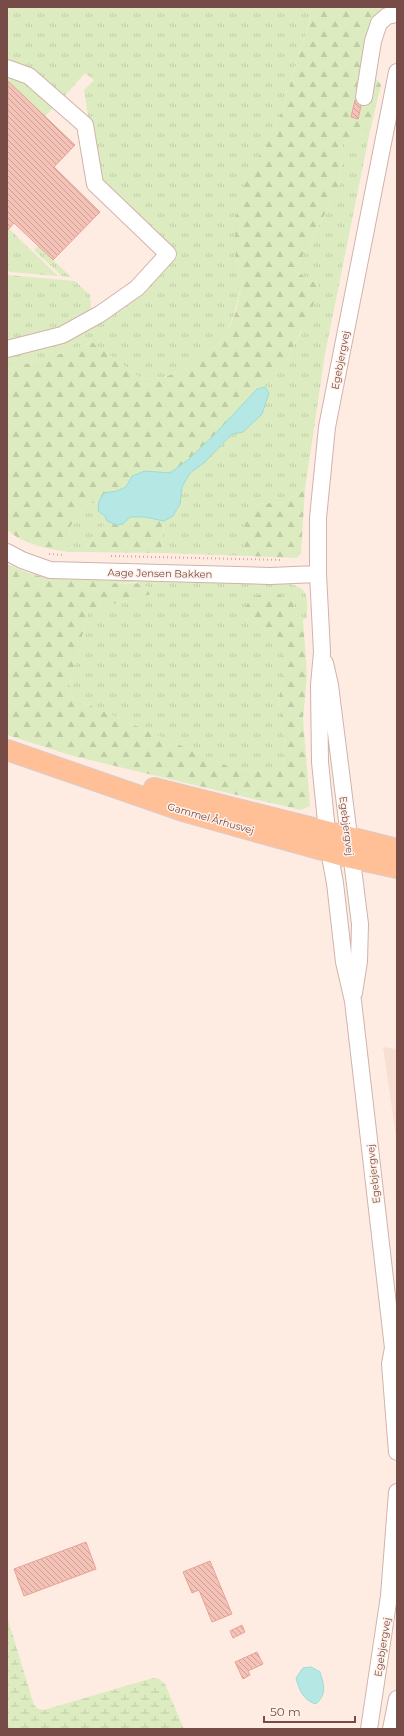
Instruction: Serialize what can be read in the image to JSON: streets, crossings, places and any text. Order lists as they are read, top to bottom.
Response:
{
  "streets": {
    "main road": ["Gammel Århusvej"],
    "street": ["Egebjergvej", "Aage Jensen Bakken"]
  },
  "crossings": [
    ["Egebjergvej", "Aage Jensen Bakken"],
    ["Egebjergvej", "Gammel Århusvej"]
  ],
  "scale_bar": "50 m"
}
